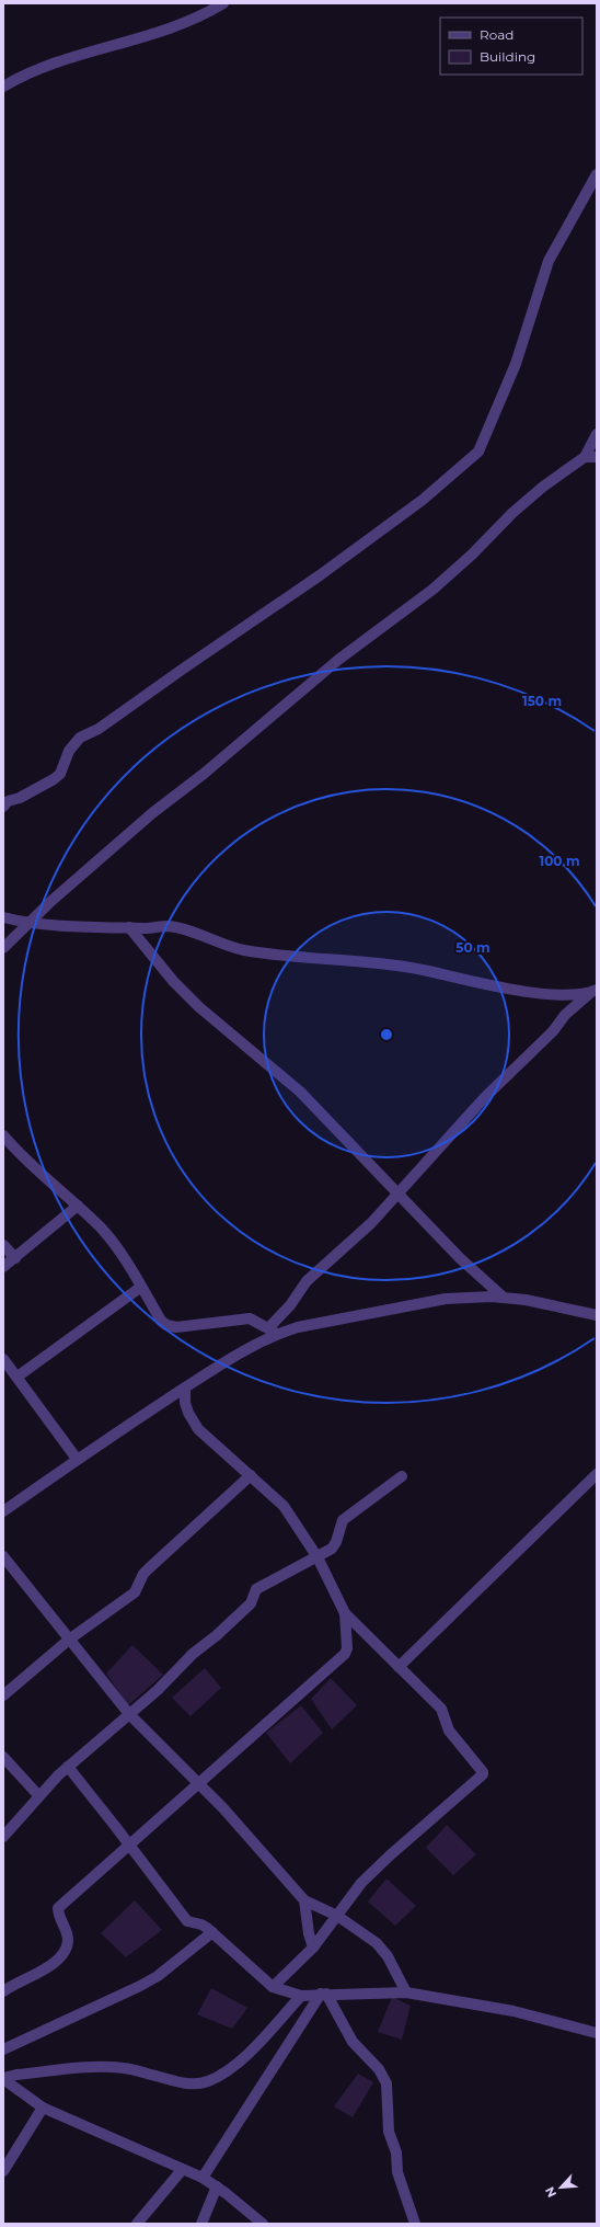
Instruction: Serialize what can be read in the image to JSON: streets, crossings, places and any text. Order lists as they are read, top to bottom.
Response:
{
  "legend": ["Road", "Building"],
  "north": "bottom left",
  "rings": ["150 m", "100 m", "50 m"]
}
